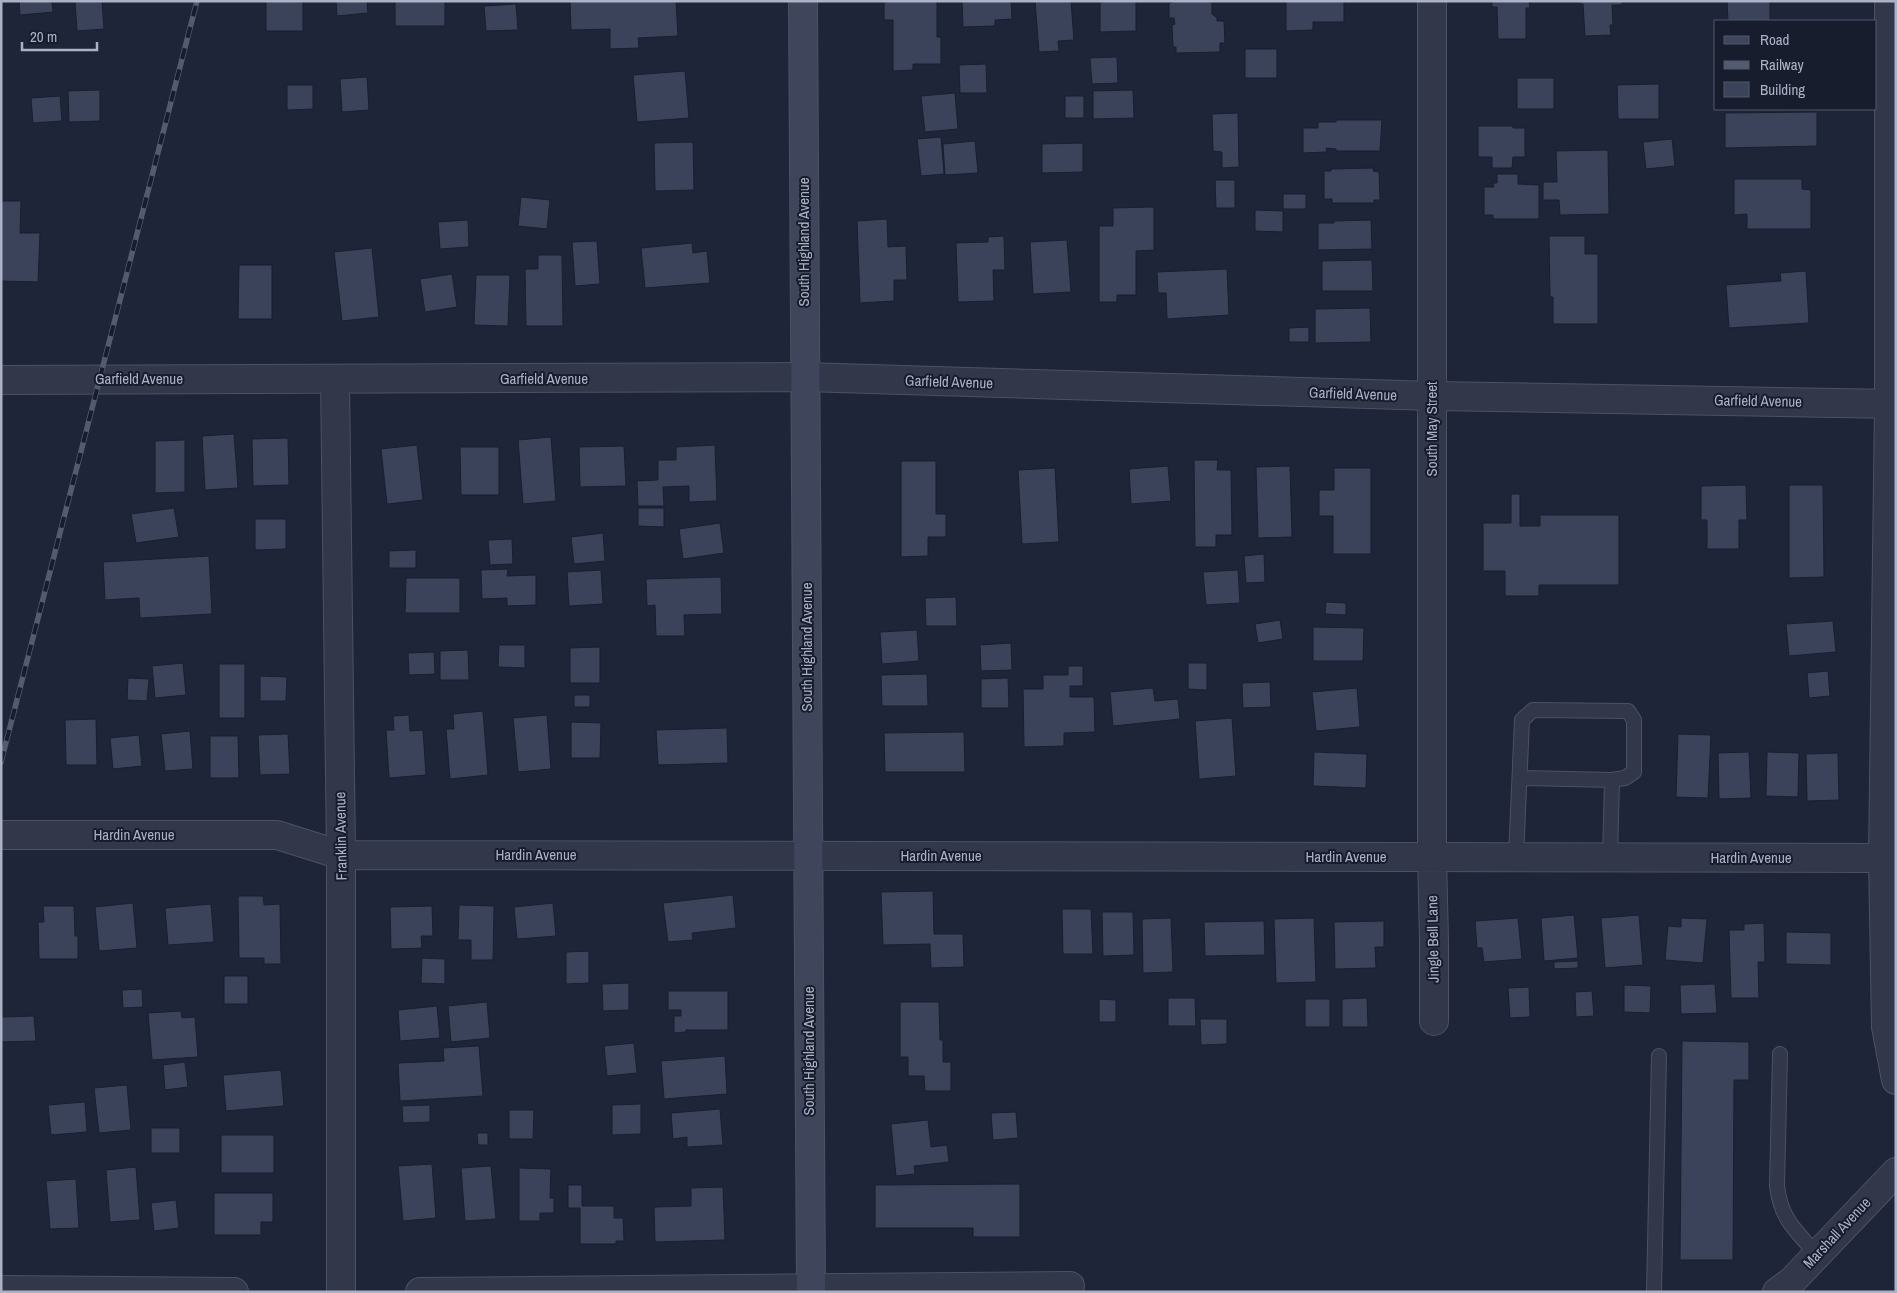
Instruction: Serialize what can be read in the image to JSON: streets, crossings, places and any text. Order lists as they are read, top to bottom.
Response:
{
  "streets": {
    "street": [
      "South Highland Avenue",
      "Garfield Avenue",
      "South May Street",
      "Hardin Avenue",
      "Franklin Avenue",
      "Jingle Bell Lane",
      "Marshall Avenue"
    ]
  },
  "crossings": [
    ["South Highland Avenue", "Garfield Avenue"],
    ["South Highland Avenue", "Hardin Avenue"],
    ["Garfield Avenue", "South May Street"],
    ["Garfield Avenue", "Franklin Avenue"],
    ["South May Street", "Hardin Avenue"],
    ["South May Street", "Jingle Bell Lane"],
    ["Hardin Avenue", "Franklin Avenue"],
    ["Hardin Avenue", "Jingle Bell Lane"]
  ],
  "legend": ["Road", "Railway", "Building"],
  "scale_bar": "20 m"
}
